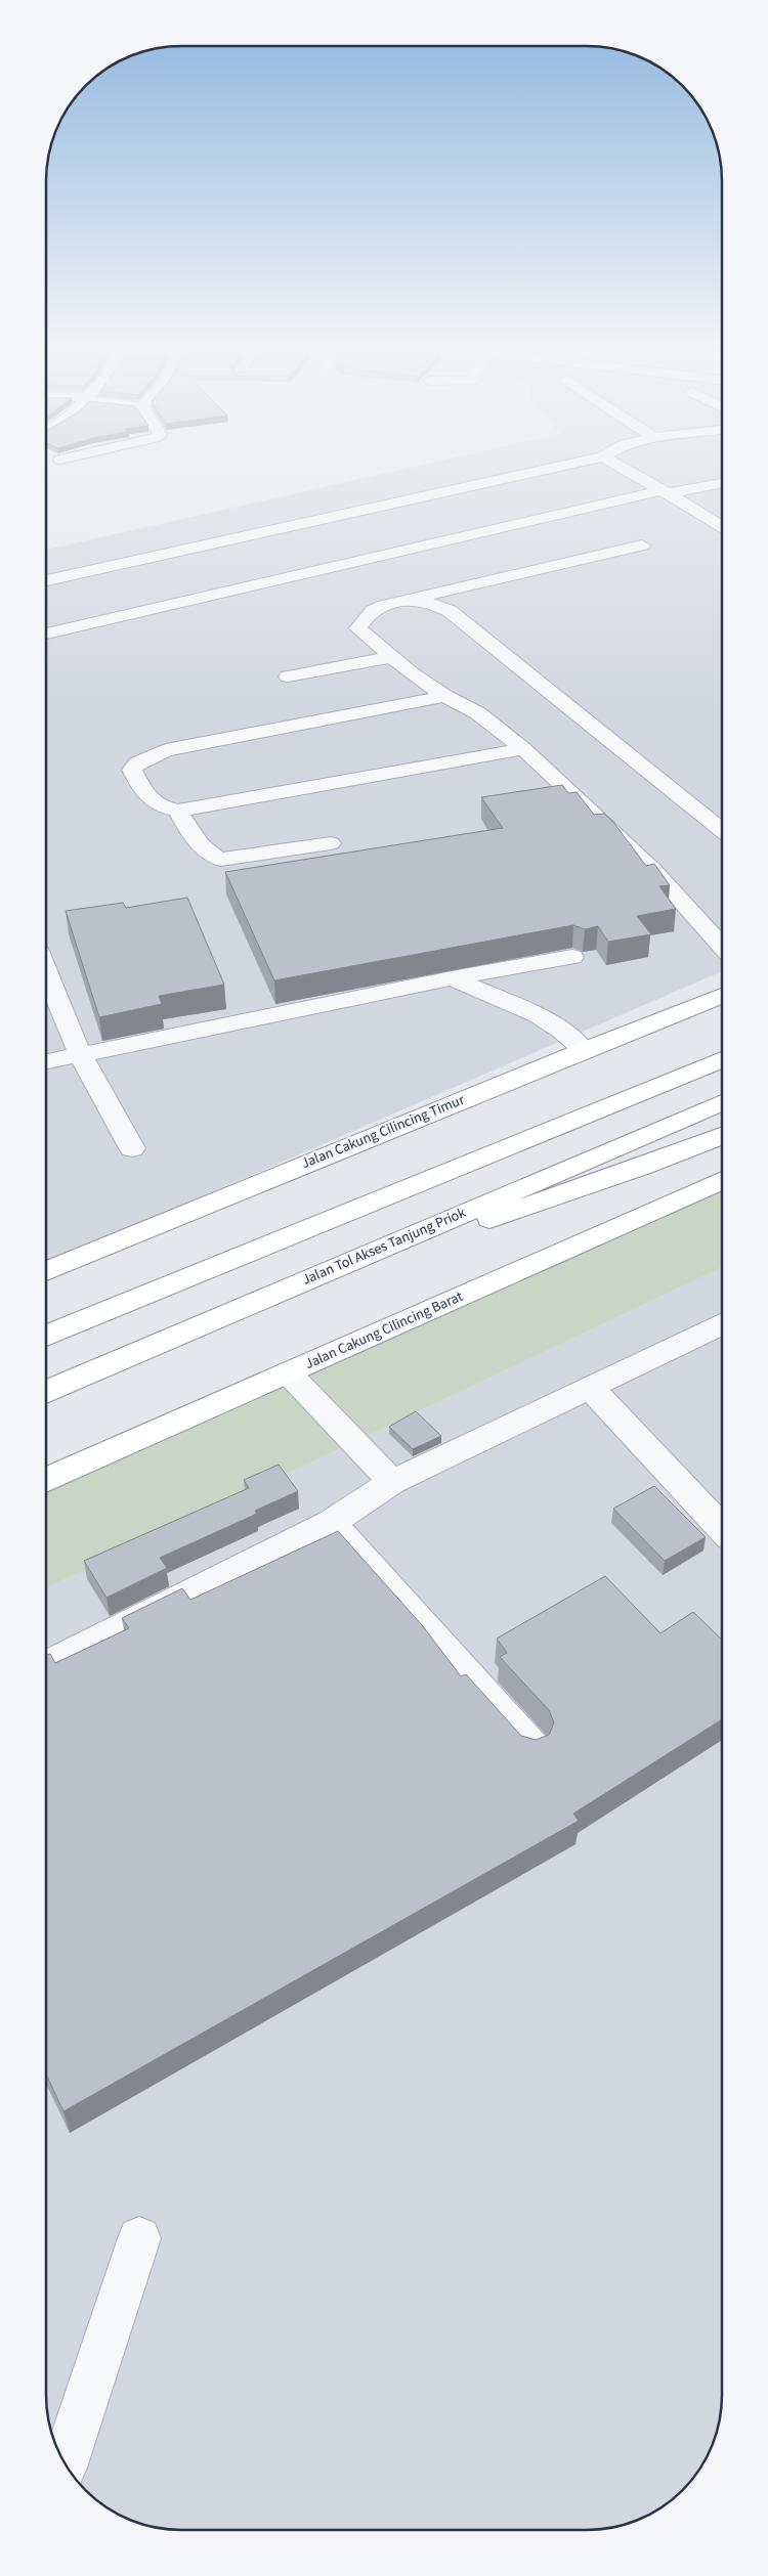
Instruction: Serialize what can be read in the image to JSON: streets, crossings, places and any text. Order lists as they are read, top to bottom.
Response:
{
  "streets": {
    "highway": ["Jalan Cakung Cilincing Timur", "Jalan Tol Akses Tanjung Priok", "Jalan Cakung Cilincing Barat"]
  }
}
